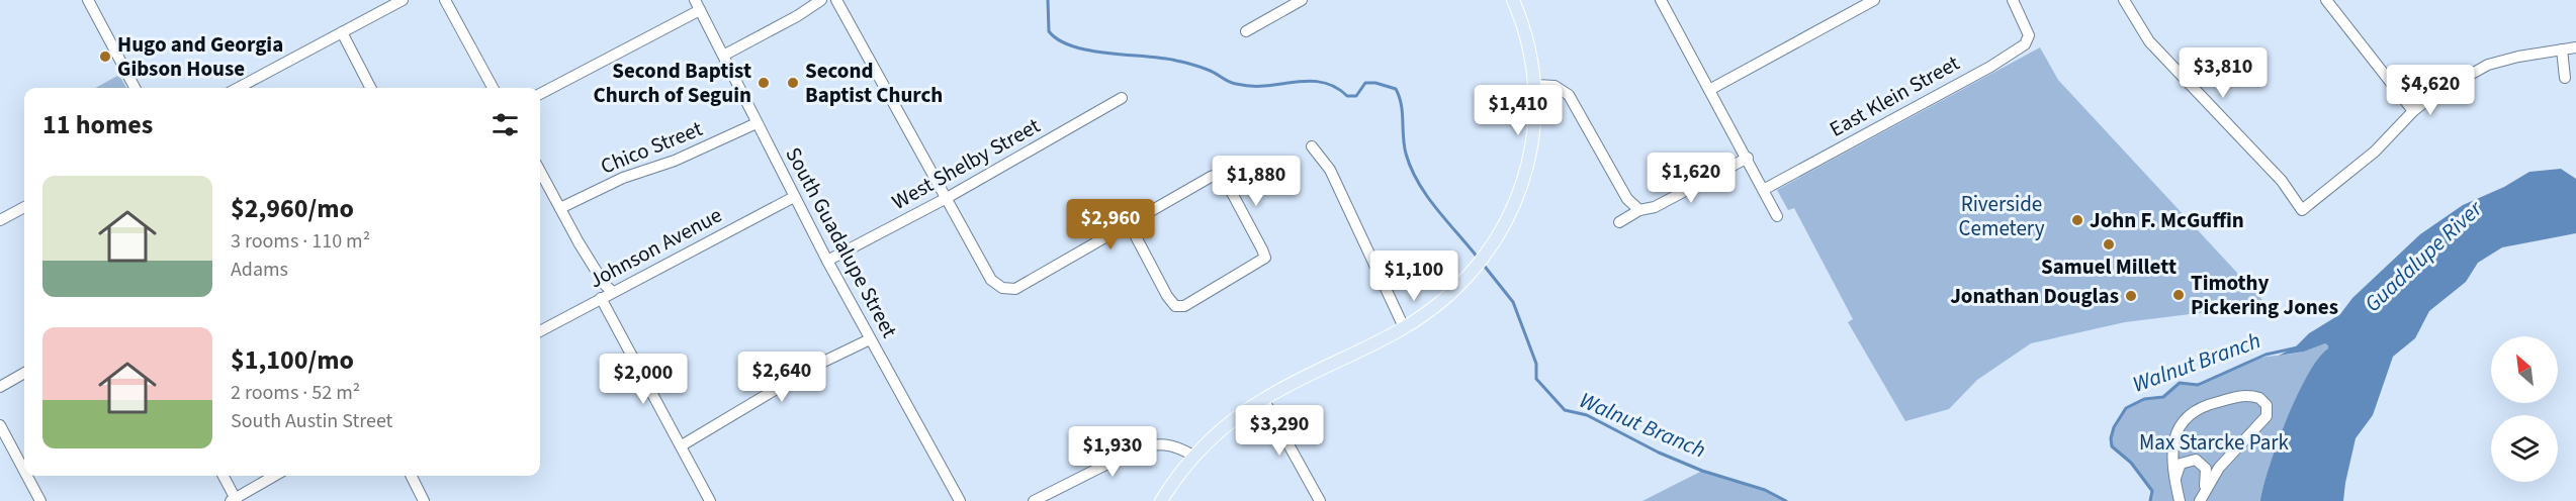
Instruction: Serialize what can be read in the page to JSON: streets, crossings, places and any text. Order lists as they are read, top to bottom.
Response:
{
  "streets": {
    "street": [
      "East Klein Street",
      "Chico Street",
      "West Shelby Street",
      "South Guadalupe Street",
      "Johnson Avenue"
    ]
  },
  "crossings": [
    ["Chico Street", "South Guadalupe Street"],
    ["West Shelby Street", "South Guadalupe Street"],
    ["South Guadalupe Street", "Johnson Avenue"]
  ],
  "water": ["Guadalupe River", "Walnut Branch"],
  "parks": ["Riverside Cemetery", "Max Starcke Park"],
  "places": [
    "Hugo and Georgia Gibson House",
    "Second Baptist Church of Seguin",
    "Second Baptist Church",
    "John F. McGuffin",
    "Samuel Millett",
    "Timothy Pickering Jones",
    "Jonathan Douglas"
  ],
  "north": "top left",
  "page": {
    "price": [
      "$3,810",
      "$4,620",
      "$1,410",
      "$1,620",
      "$1,880",
      "$2,960",
      "$1,100",
      "$2,640",
      "$2,000",
      "$3,290",
      "$1,930"
    ],
    "heading": "11 homes",
    "list": [
      {
        "name": "$2,960/mo",
        "note": "3 rooms · 110 m² · Adams"
      },
      {
        "name": "$1,100/mo",
        "note": "2 rooms · 52 m² · South Austin Street"
      }
    ]
  }
}
